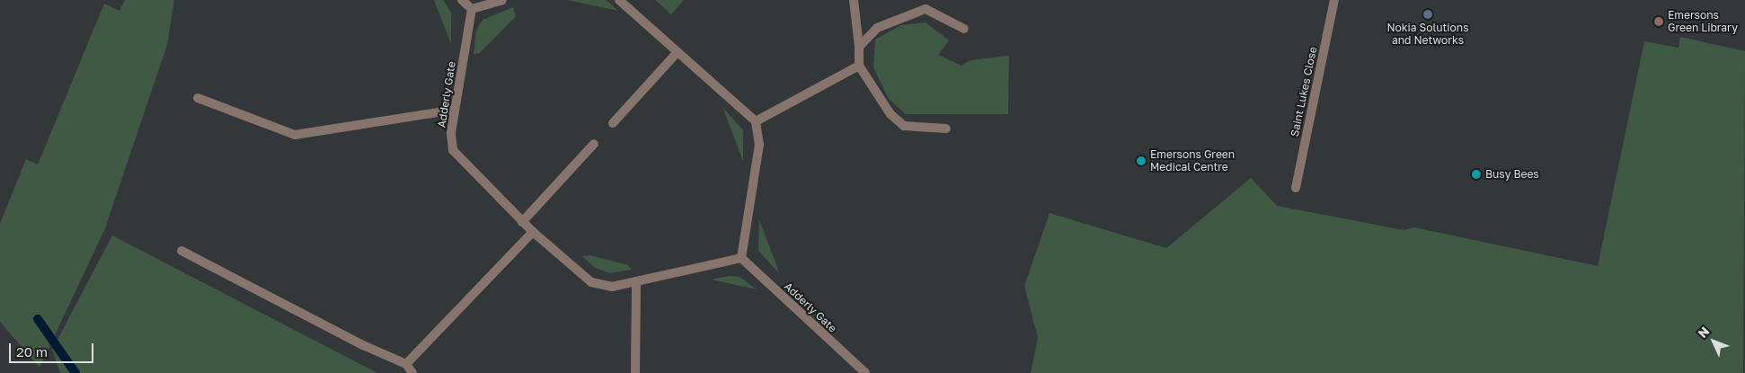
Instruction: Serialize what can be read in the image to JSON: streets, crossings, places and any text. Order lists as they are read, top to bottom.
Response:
{
  "streets": {
    "street": ["Saint Lukes Close", "Adderly Gate"]
  },
  "places": [
    "Nokia Solutions and Networks",
    "Emersons Green Library",
    "Emersons Green Medical Centre",
    "Busy Bees"
  ],
  "scale_bar": "20 m",
  "north": "top left"
}
